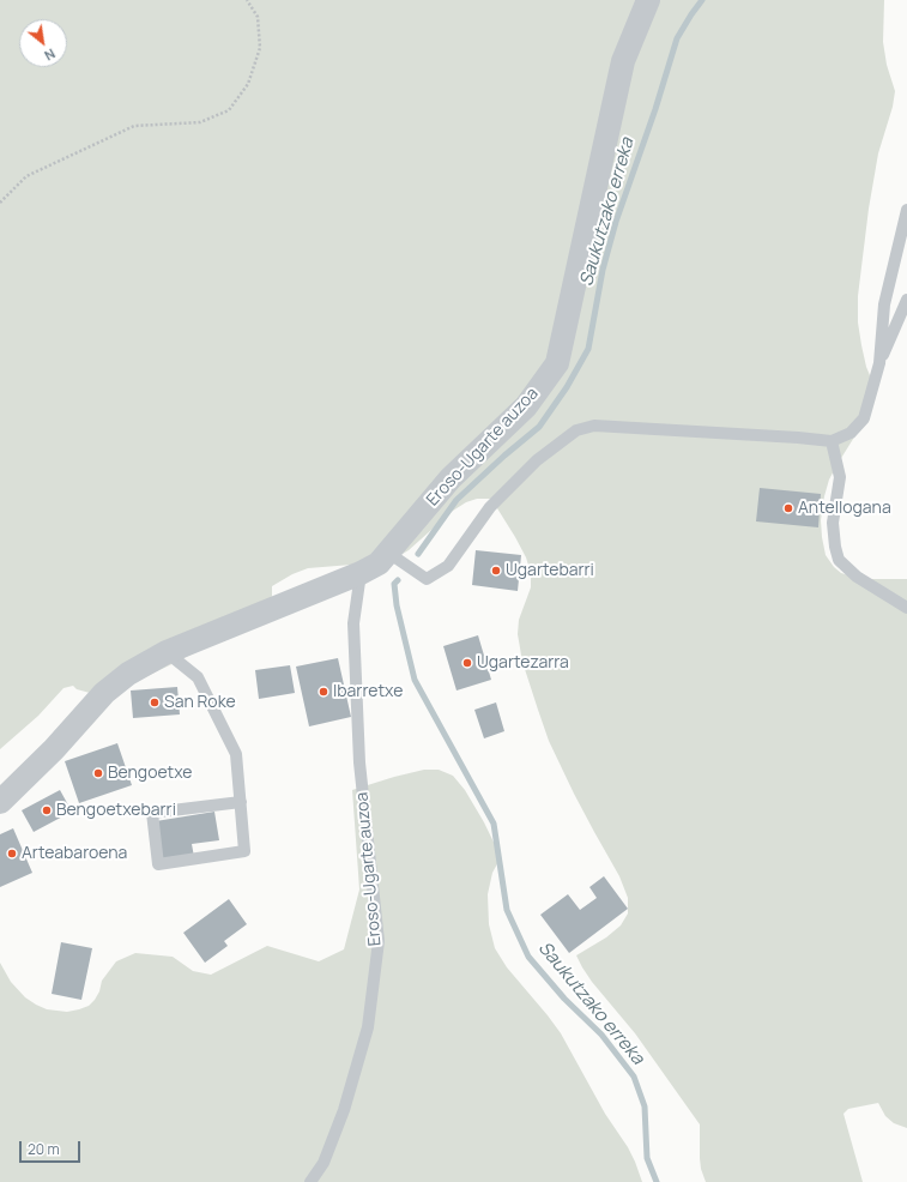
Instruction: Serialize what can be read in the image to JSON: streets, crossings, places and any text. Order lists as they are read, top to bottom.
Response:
{
  "streets": {
    "street": ["Eroso-Ugarte auzoa"]
  },
  "water": ["Saukutzako erreka"],
  "places": [
    "Antellogana",
    "Ugartebarri",
    "Ugartezarra",
    "Ibarretxe",
    "San Roke",
    "Bengoetxe",
    "Bengoetxebarri",
    "Arteabaroena"
  ],
  "scale_bar": "20 m",
  "north": "bottom right"
}
